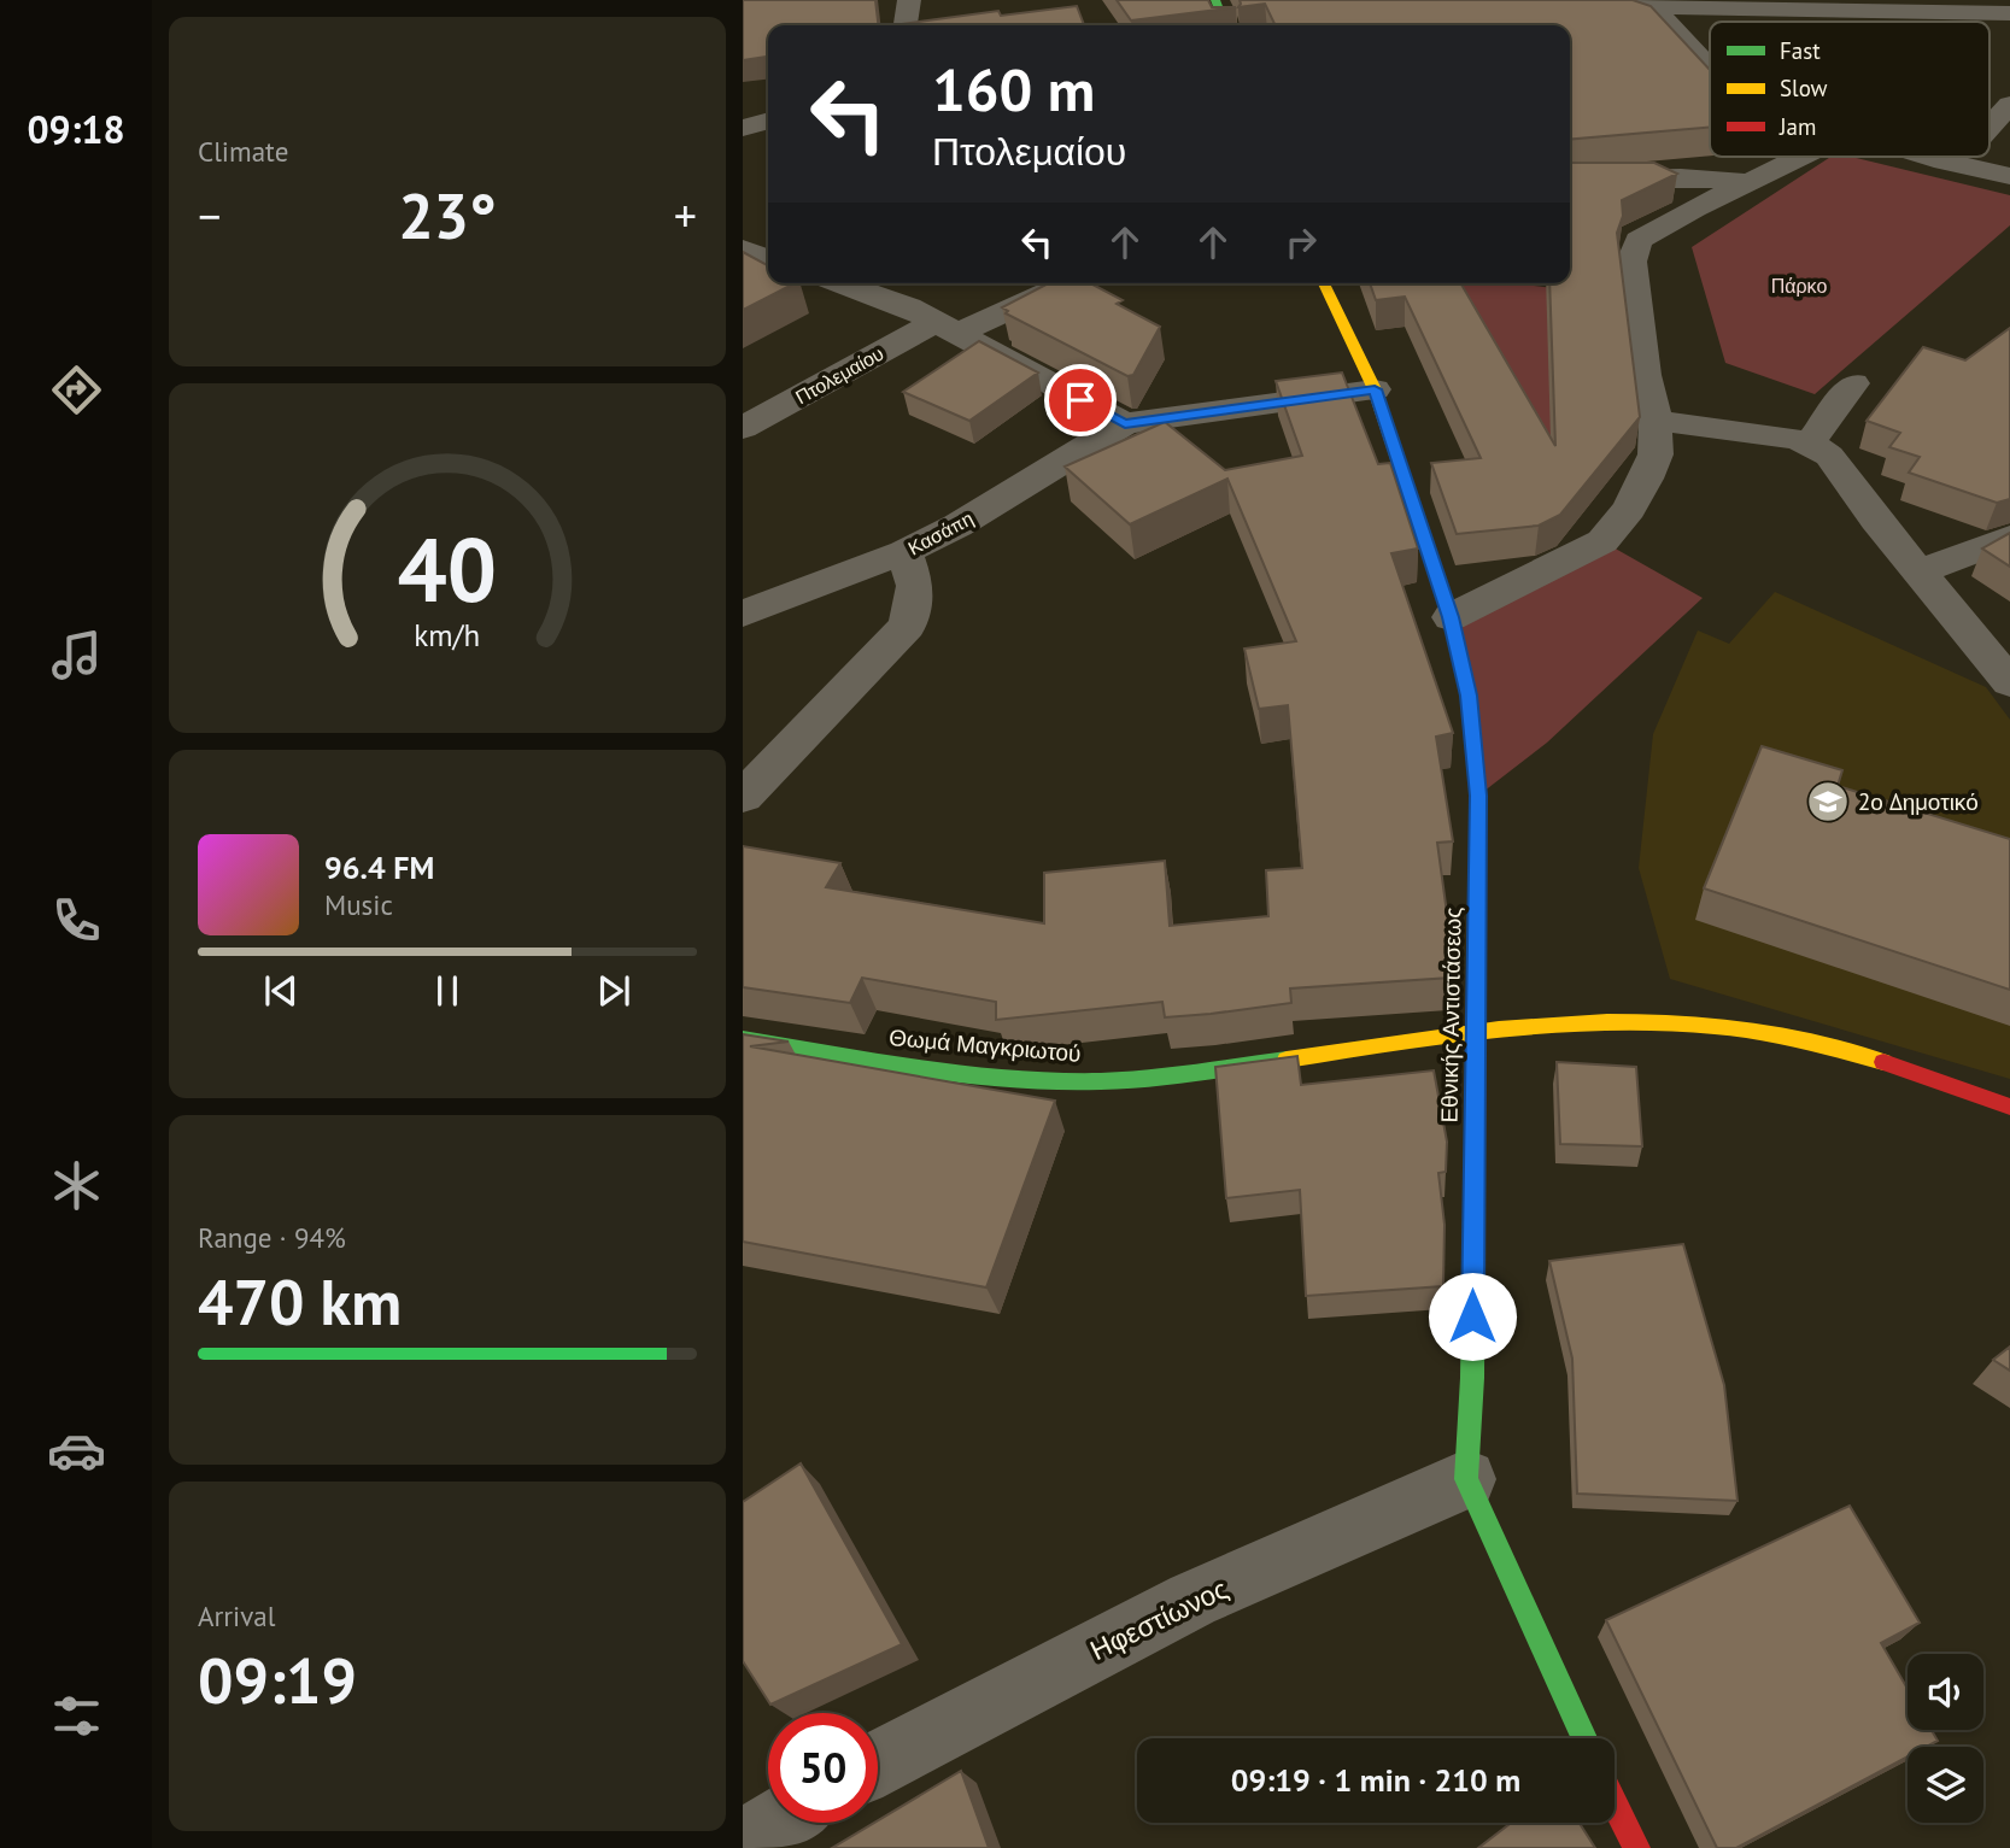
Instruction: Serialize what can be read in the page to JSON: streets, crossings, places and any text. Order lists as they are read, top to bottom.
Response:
{
  "streets": {
    "main road": ["Εθνικής Αντιστάσεως", "Θωμά Μαγκριωτού"],
    "street": ["Πτολεμαίου", "Κασάπη", "Ηφεστίωνος"]
  },
  "crossings": [
    ["Εθνικής Αντιστάσεως", "Θωμά Μαγκριωτού"],
    ["Εθνικής Αντιστάσεως", "Ηφεστίωνος"]
  ],
  "parks": ["Πάρκο"],
  "places": {
    "school or university": ["2ο Δημοτικό"]
  },
  "legend": ["Fast", "Slow", "Jam"],
  "page": {
    "tabs": "09:18",
    "tile": [
      "Climate",
      ["Range · 94%", "470 km"],
      ["Arrival", "09:19"]
    ],
    "turn": ["160 m", "Πτολεμαίου"],
    "heat": ["−", "23°", "+"],
    "song": ["96.4 FM", "Music"],
    "limit": "50",
    "trip": "09:19 · 1 min · 210 m",
    "gauge": ["40", "km/h"]
  }
}
